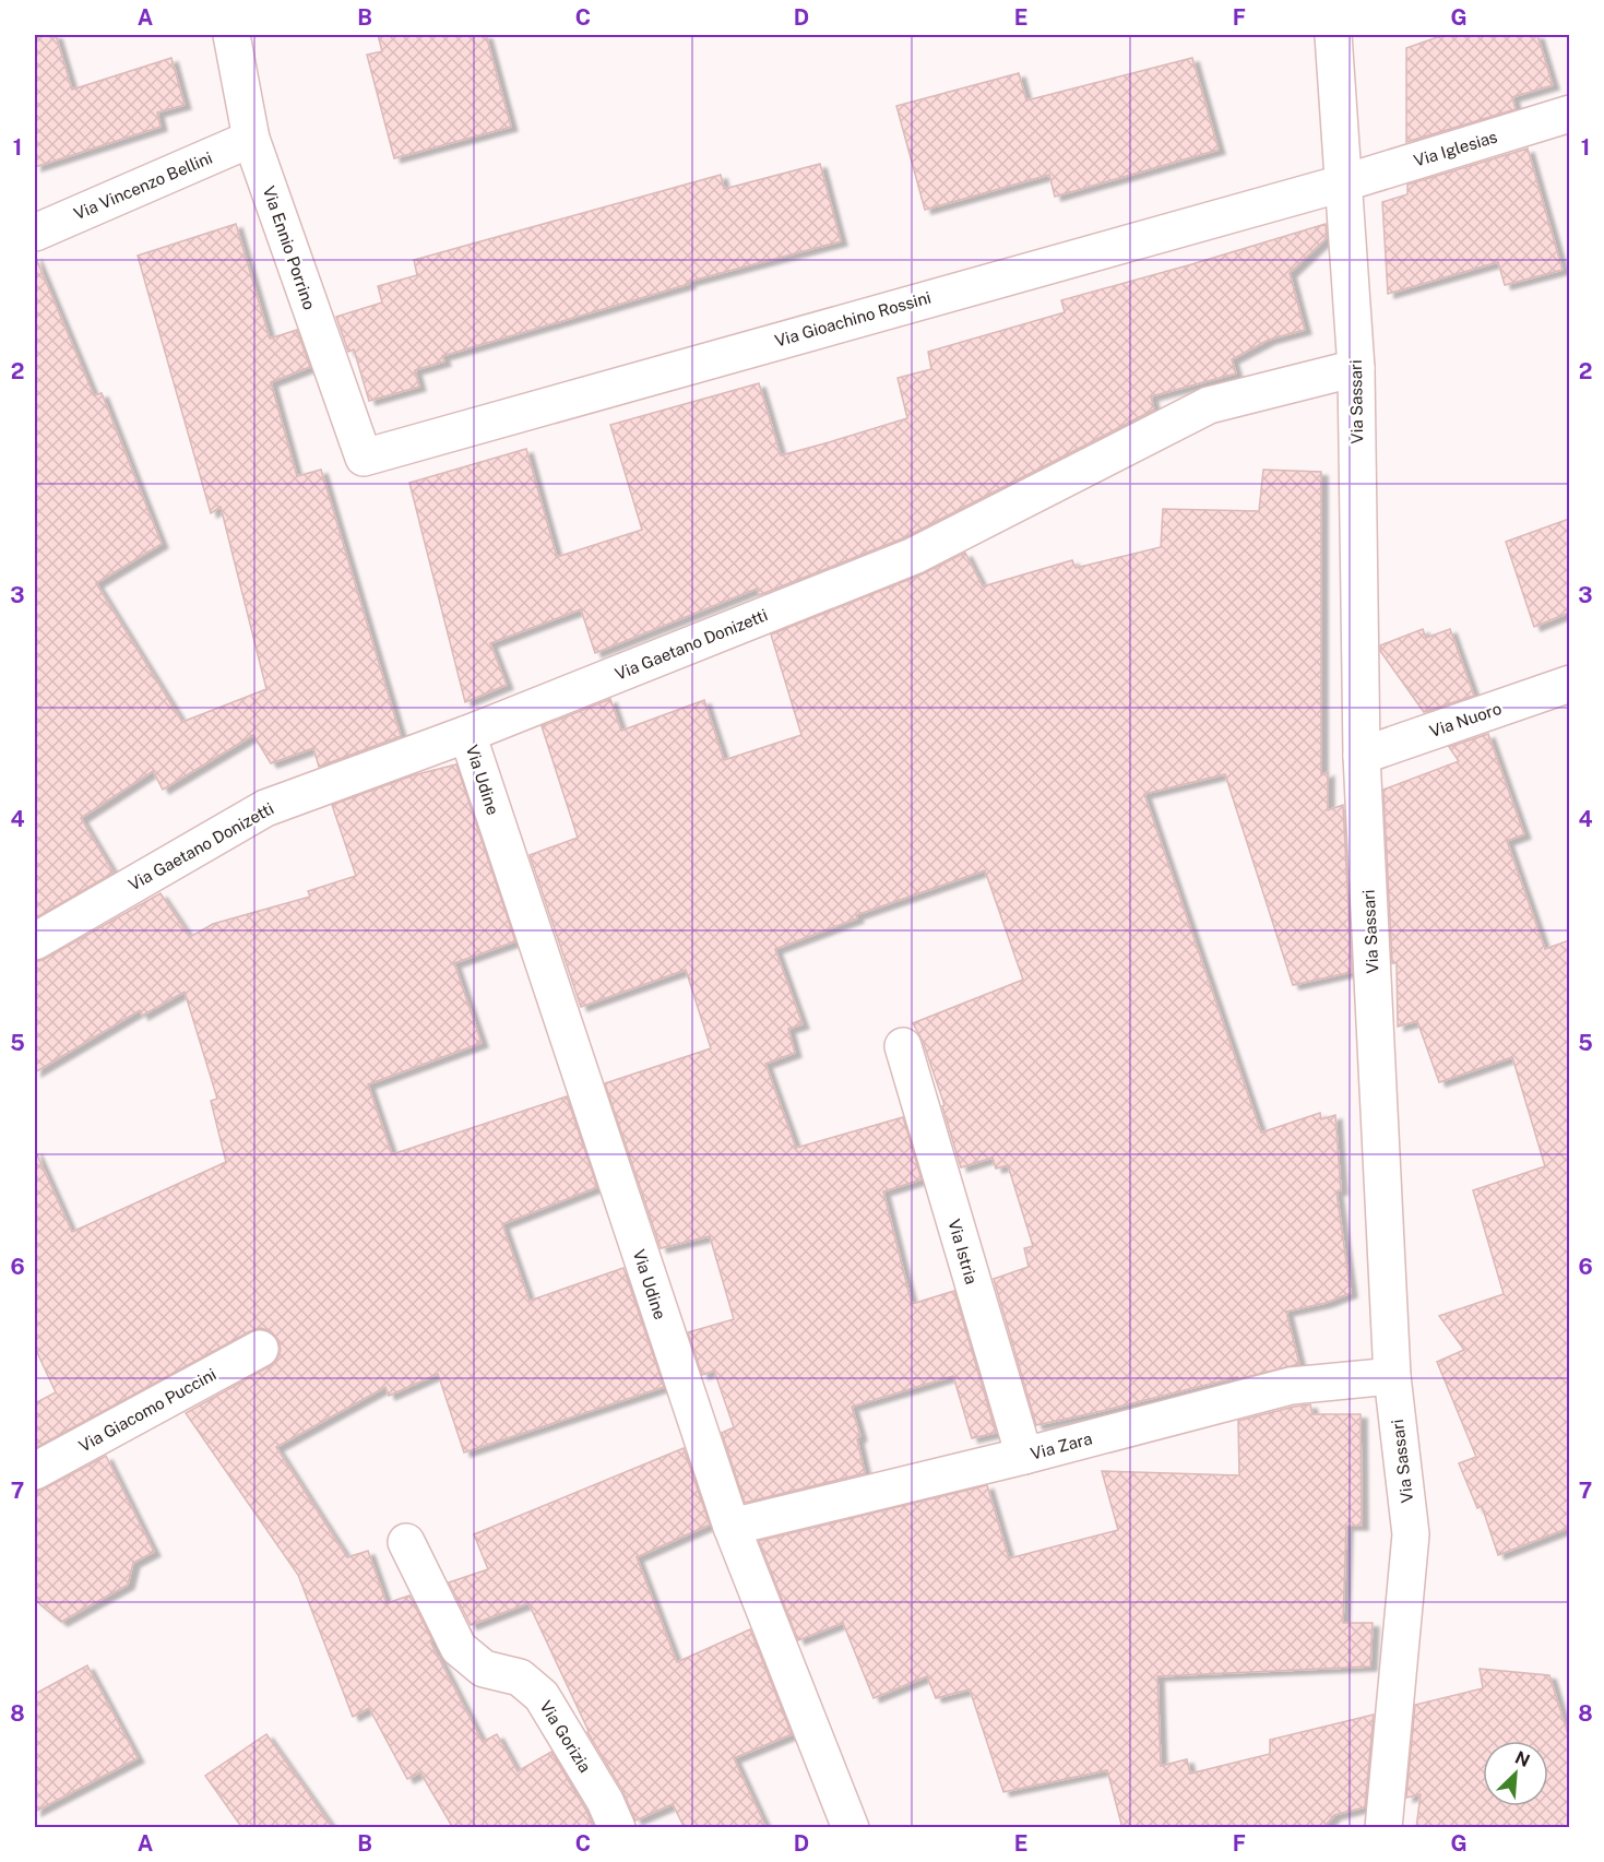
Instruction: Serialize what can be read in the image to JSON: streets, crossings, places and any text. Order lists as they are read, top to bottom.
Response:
{
  "streets": {
    "street": [
      "Via Iglesias",
      "Via Vincenzo Bellini",
      "Via Ennio Porrino",
      "Via Gioachino Rossini",
      "Via Sassari",
      "Via Gaetano Donizetti",
      "Via Nuoro",
      "Via Udine",
      "Via Istria",
      "Via Giacomo Puccini",
      "Via Zara",
      "Via Gorizia"
    ]
  },
  "crossings": [
    ["Via Iglesias", "Via Gioachino Rossini"],
    ["Via Iglesias", "Via Sassari"],
    ["Via Vincenzo Bellini", "Via Ennio Porrino"],
    ["Via Ennio Porrino", "Via Gioachino Rossini"],
    ["Via Gioachino Rossini", "Via Sassari"],
    ["Via Sassari", "Via Gaetano Donizetti"],
    ["Via Sassari", "Via Nuoro"],
    ["Via Sassari", "Via Zara"],
    ["Via Gaetano Donizetti", "Via Udine"],
    ["Via Udine", "Via Zara"],
    ["Via Istria", "Via Zara"]
  ],
  "north": "top right",
  "grid": {
    "columns": [
      "A",
      "B",
      "C",
      "D",
      "E",
      "F",
      "G"
    ],
    "rows": [
      "1",
      "2",
      "3",
      "4",
      "5",
      "6",
      "7",
      "8"
    ]
  }
}
